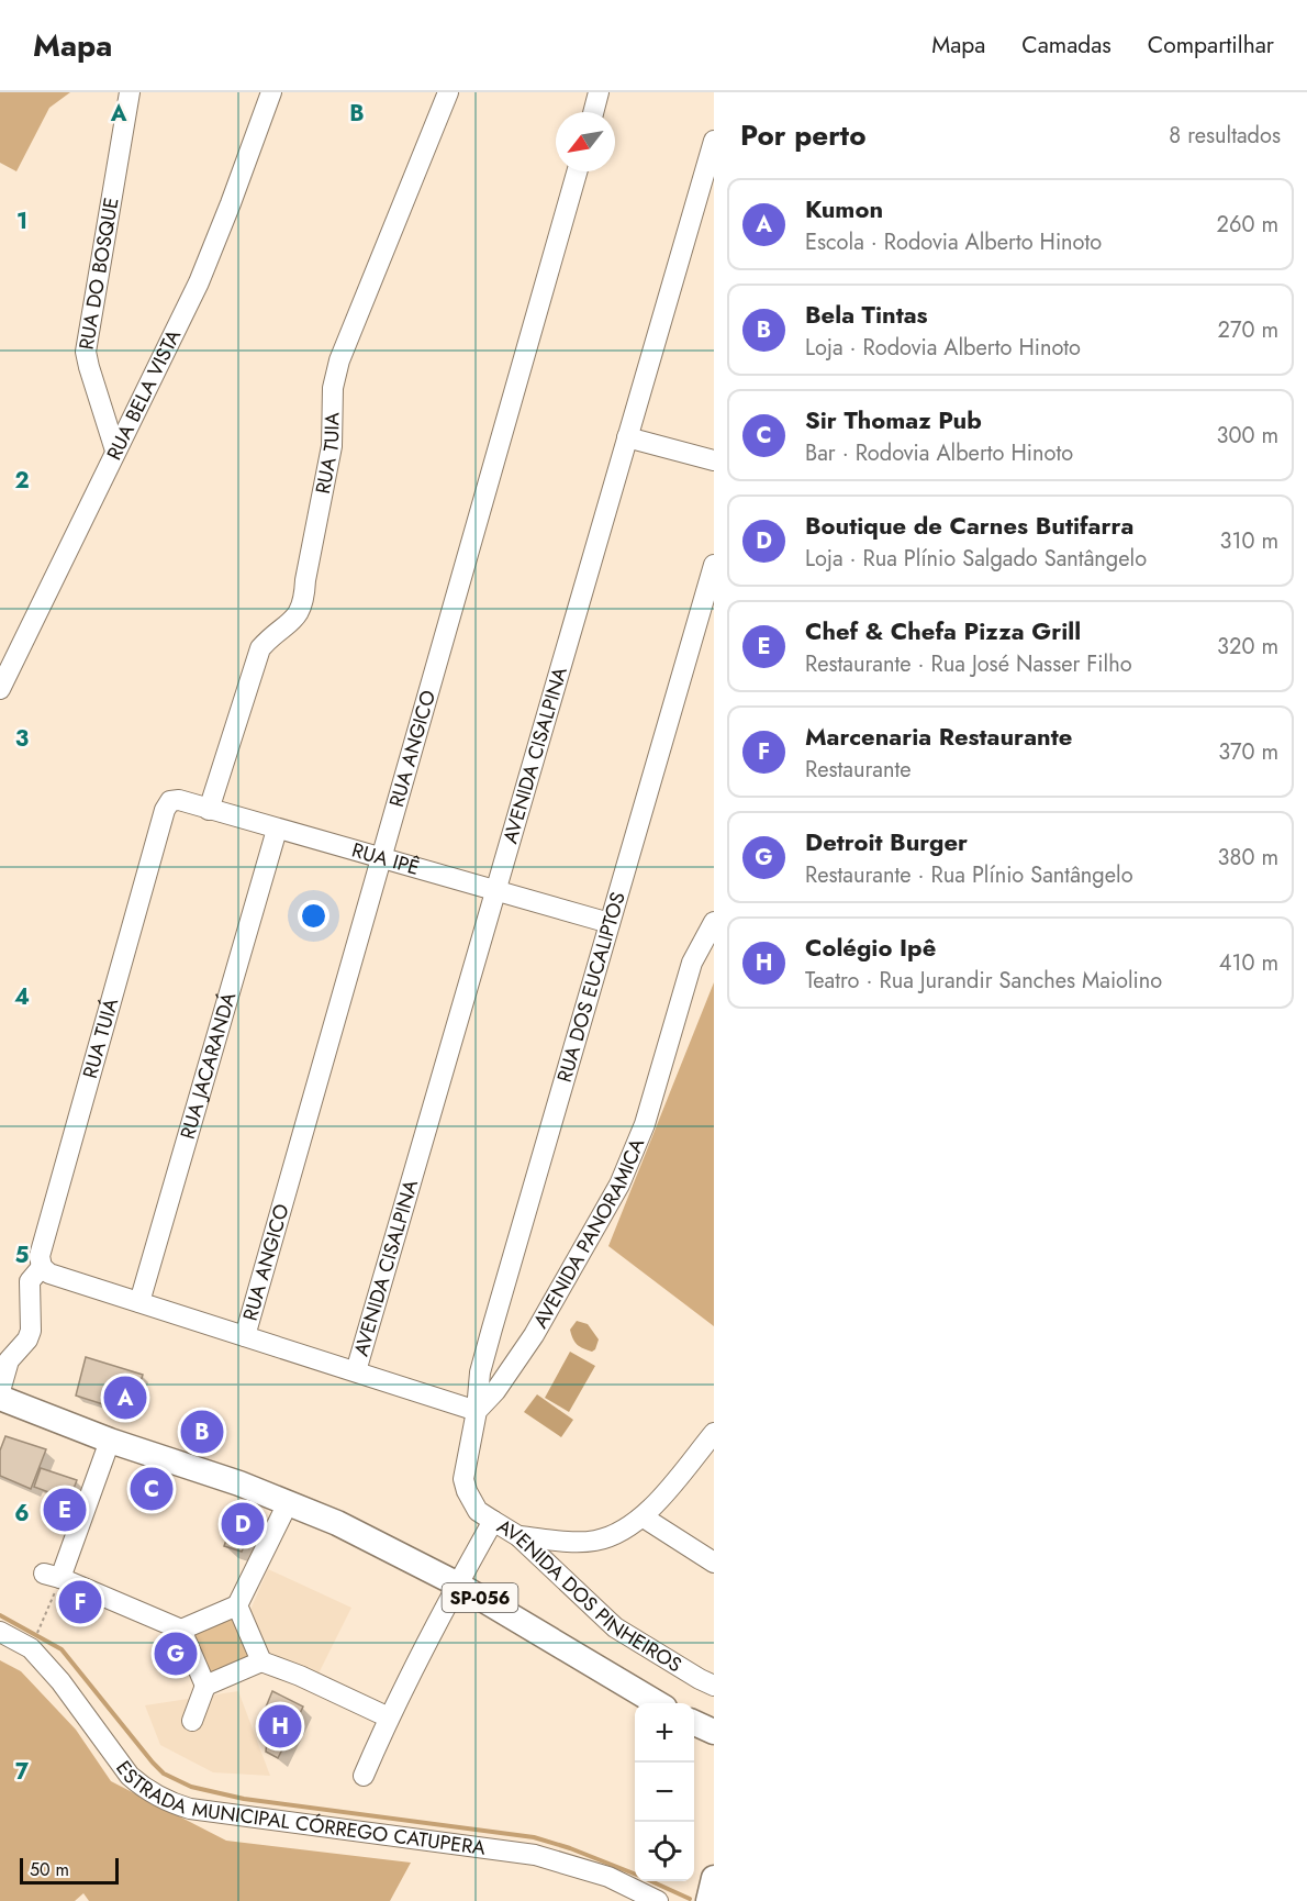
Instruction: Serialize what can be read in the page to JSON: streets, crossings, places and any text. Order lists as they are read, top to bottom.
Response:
{
  "streets": {
    "main road": ["SP-056"],
    "street": [
      "RUA DO BOSQUE",
      "RUA BELA VISTA",
      "RUA TUIA",
      "RUA ANGICO",
      "AVENIDA CISALPINA",
      "RUA IPÊ",
      "RUA DOS EUCALIPTOS",
      "RUA TUIÁ",
      "RUA JACARANDÁ",
      "AVENIDA PANORAMICA",
      "AVENIDA DOS PINHEIROS",
      "ESTRADA MUNICIPAL CÓRREGO CATUPERA"
    ]
  },
  "crossings": [
    ["RUA DO BOSQUE", "RUA BELA VISTA"],
    ["RUA TUIA", "RUA IPÊ"],
    ["RUA ANGICO", "RUA IPÊ"],
    ["AVENIDA CISALPINA", "RUA IPÊ"],
    ["RUA IPÊ", "RUA DOS EUCALIPTOS"],
    ["RUA IPÊ", "RUA TUIÁ"],
    ["RUA IPÊ", "RUA JACARANDÁ"],
    ["RUA DOS EUCALIPTOS", "AVENIDA PANORAMICA"],
    ["SP-056", "AVENIDA DOS PINHEIROS"]
  ],
  "scale_bar": "50 m",
  "north": "bottom left",
  "page": {
    "header": "Mapa",
    "nav": ["Mapa", "Camadas", "Compartilhar"],
    "heading": ["Por perto", "8 resultados"],
    "list": [
      {
        "mark": "A",
        "name": "Kumon",
        "note": "Escola · Rodovia Alberto Hinoto",
        "value": "260 m"
      },
      {
        "mark": "B",
        "name": "Bela Tintas",
        "note": "Loja · Rodovia Alberto Hinoto",
        "value": "270 m"
      },
      {
        "mark": "C",
        "name": "Sir Thomaz Pub",
        "note": "Bar · Rodovia Alberto Hinoto",
        "value": "300 m"
      },
      {
        "mark": "D",
        "name": "Boutique de Carnes Butifarra",
        "note": "Loja · Rua Plínio Salgado Santângelo",
        "value": "310 m"
      },
      {
        "mark": "E",
        "name": "Chef & Chefa Pizza Grill",
        "note": "Restaurante · Rua José Nasser Filho",
        "value": "320 m"
      },
      {
        "mark": "F",
        "name": "Marcenaria Restaurante",
        "note": "Restaurante",
        "value": "370 m"
      },
      {
        "mark": "G",
        "name": "Detroit Burger",
        "note": "Restaurante · Rua Plínio Santângelo",
        "value": "380 m"
      },
      {
        "mark": "H",
        "name": "Colégio Ipê",
        "note": "Teatro · Rua Jurandir Sanches Maiolino",
        "value": "410 m"
      }
    ],
    "pins": [
      "A",
      "B",
      "C",
      "E",
      "D",
      "F",
      "G",
      "H"
    ],
    "map_buttons": ["+", "−"],
    "scale": "50 m"
  },
  "grid": {
    "columns": ["A", "B"],
    "rows": [
      "1",
      "2",
      "3",
      "4",
      "5",
      "6",
      "7"
    ]
  }
}
